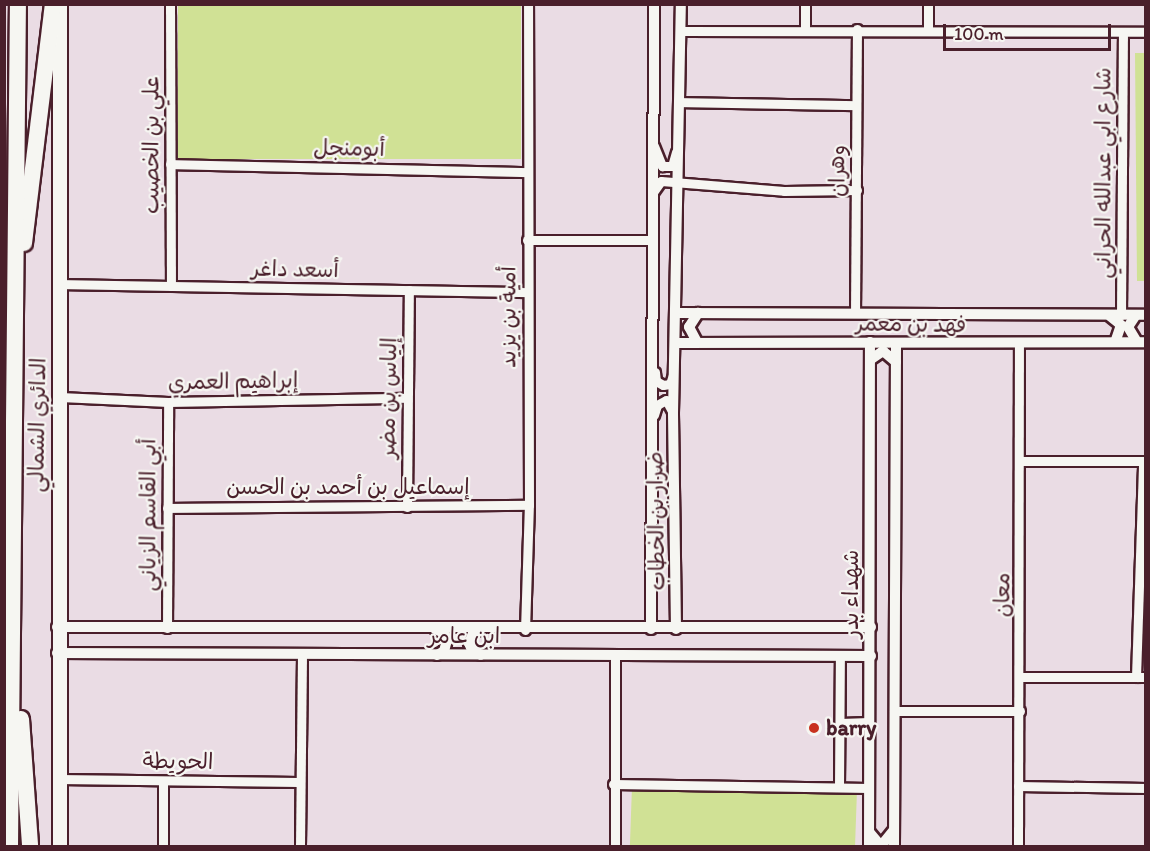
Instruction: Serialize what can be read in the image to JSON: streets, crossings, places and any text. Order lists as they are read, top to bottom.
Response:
{
  "streets": {
    "highway": ["الدائري الشمالي"],
    "street": [
      "علي بن الخصيب",
      "أبومنجل",
      "وهران",
      "شارع ابي عبدالله الحراني",
      "أسعد داغر",
      "أمية بن يزيد",
      "فهد بن معمر",
      "إبراهيم العمري",
      "إلياس بن مضر",
      "إسماعيل بن أحمد بن الحسن",
      "أبي القاسم الزياني",
      "ضرار بن الخطاب",
      "شهداء بدر",
      "معان",
      "ابن عامر",
      "الحويطة"
    ]
  },
  "crossings": [
    ["علي بن الخصيب", "أبومنجل"],
    ["علي بن الخصيب", "أسعد داغر"],
    ["أبومنجل", "أمية بن يزيد"],
    ["وهران", "فهد بن معمر"],
    ["شارع ابي عبدالله الحراني", "فهد بن معمر"],
    ["أسعد داغر", "أمية بن يزيد"],
    ["أسعد داغر", "إلياس بن مضر"],
    ["أسعد داغر", "الدائري الشمالي"],
    ["أمية بن يزيد", "إسماعيل بن أحمد بن الحسن"],
    ["أمية بن يزيد", "ابن عامر"],
    ["فهد بن معمر", "ضرار بن الخطاب"],
    ["فهد بن معمر", "شهداء بدر"],
    ["فهد بن معمر", "معان"],
    ["إبراهيم العمري", "إلياس بن مضر"],
    ["إبراهيم العمري", "الدائري الشمالي"],
    ["إبراهيم العمري", "أبي القاسم الزياني"],
    ["إلياس بن مضر", "إسماعيل بن أحمد بن الحسن"],
    ["الدائري الشمالي", "ابن عامر"],
    ["الدائري الشمالي", "الحويطة"],
    ["إسماعيل بن أحمد بن الحسن", "أبي القاسم الزياني"],
    ["أبي القاسم الزياني", "ابن عامر"],
    ["ضرار بن الخطاب", "ابن عامر"],
    ["شهداء بدر", "ابن عامر"]
  ],
  "places": ["barry"],
  "scale_bar": "100 m"
}
